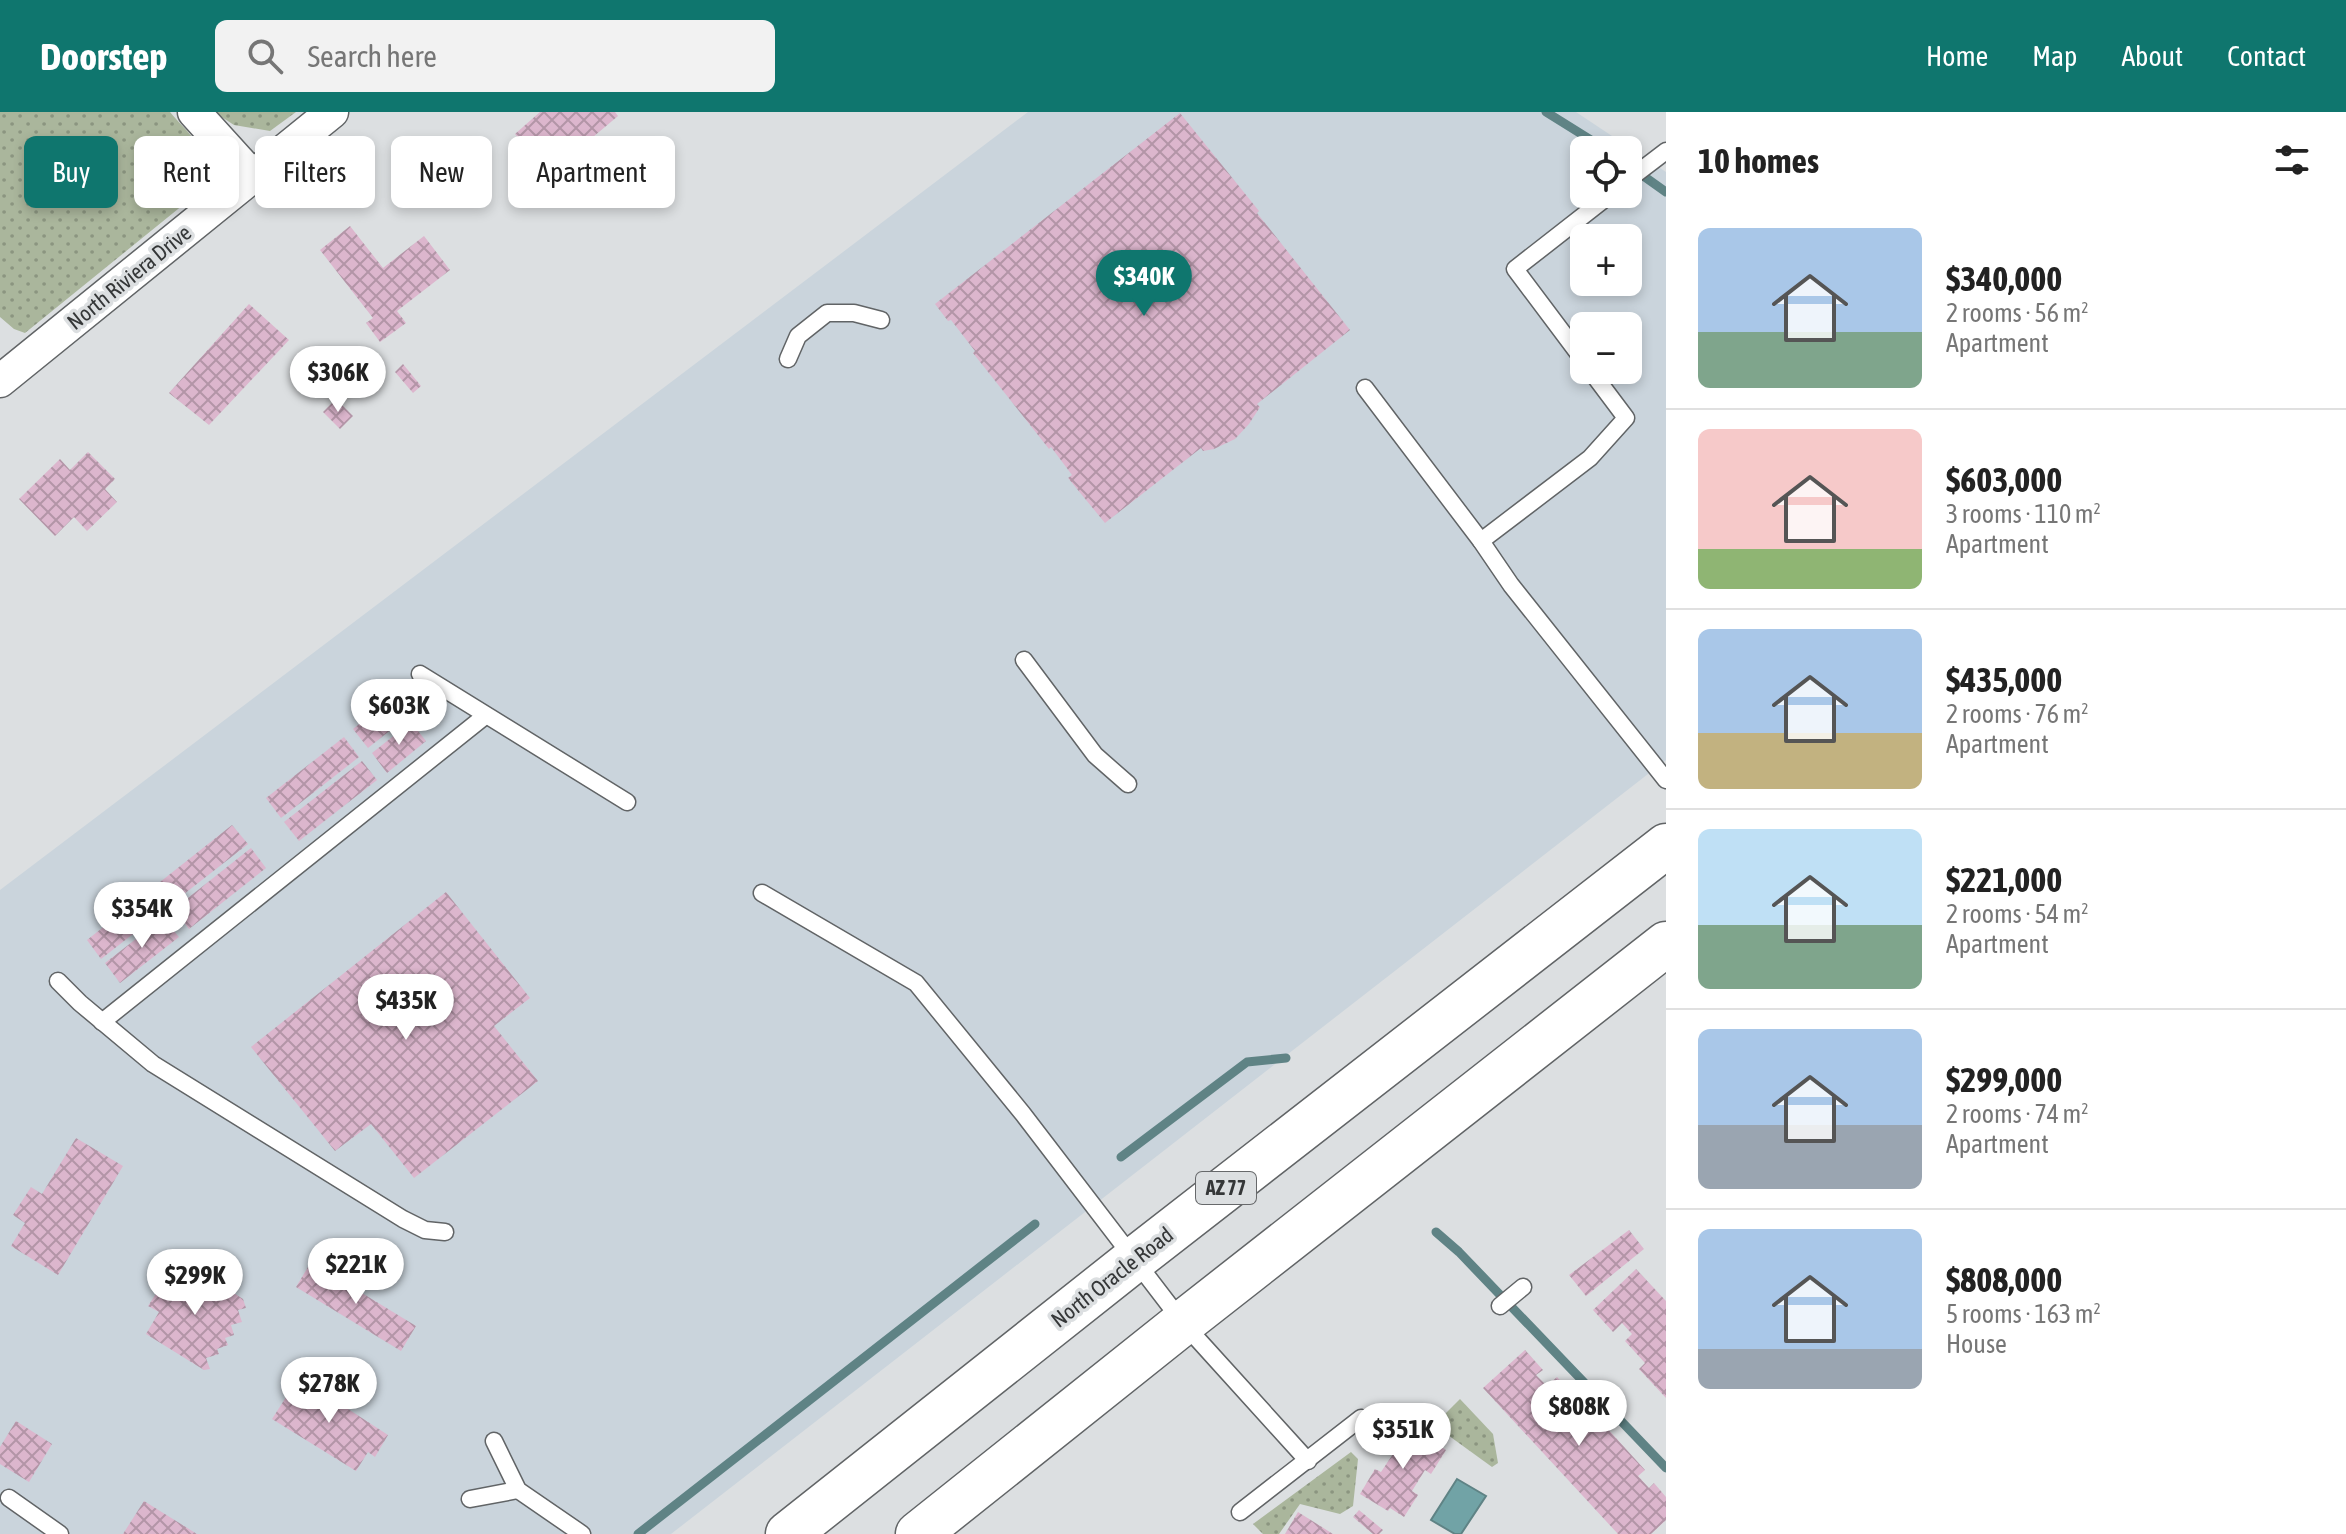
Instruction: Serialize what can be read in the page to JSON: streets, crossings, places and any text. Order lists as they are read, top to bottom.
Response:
{
  "streets": {
    "highway": ["AZ 77", "North Oracle Road"],
    "street": ["North Riviera Drive"]
  },
  "page": {
    "header": "Doorstep",
    "search": "Search here",
    "nav": [
      "Home",
      "Map",
      "About",
      "Contact"
    ],
    "heading": "10 homes",
    "map_buttons": ["+", "−"],
    "chip": [
      "Buy",
      "Rent",
      "Filters",
      "New",
      "Apartment"
    ],
    "list": [
      {
        "name": "$340,000",
        "note": "2 rooms · 56 m² · Apartment"
      },
      {
        "name": "$603,000",
        "note": "3 rooms · 110 m² · Apartment"
      },
      {
        "name": "$435,000",
        "note": "2 rooms · 76 m² · Apartment"
      },
      {
        "name": "$221,000",
        "note": "2 rooms · 54 m² · Apartment"
      },
      {
        "name": "$299,000",
        "note": "2 rooms · 74 m² · Apartment"
      },
      {
        "name": "$808,000",
        "note": "5 rooms · 163 m² · House"
      }
    ],
    "price": [
      "$340K",
      "$306K",
      "$603K",
      "$354K",
      "$435K",
      "$221K",
      "$299K",
      "$278K",
      "$808K",
      "$351K"
    ]
  }
}
